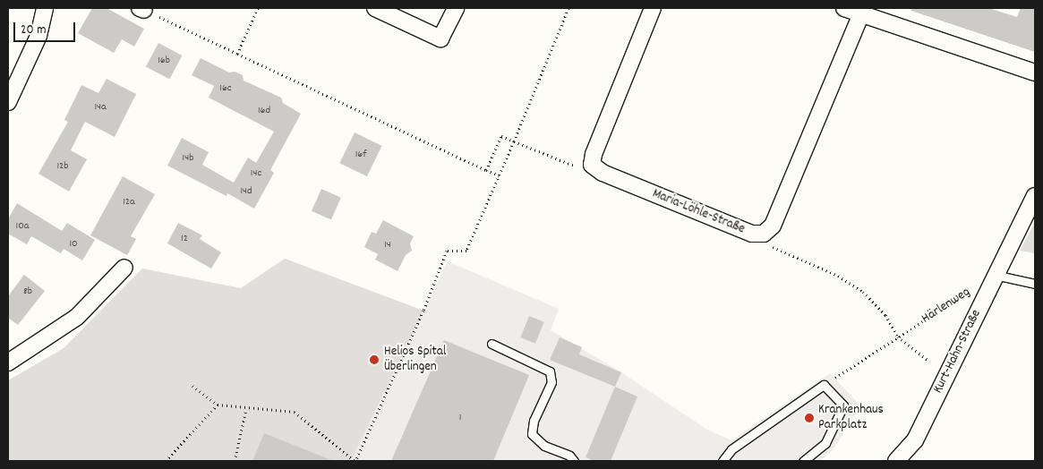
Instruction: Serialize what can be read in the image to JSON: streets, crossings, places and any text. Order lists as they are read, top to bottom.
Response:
{
  "streets": {
    "street": ["Maria-Löhle-Straße", "Kurt-Hahn-Straße"],
    "path": ["Härlenweg"]
  },
  "crossings": [
    ["Härlenweg", "Kurt-Hahn-Straße"]
  ],
  "places": ["Helios Spital Überlingen", "Krankenhaus Parkplatz"],
  "house_numbers": [
    "16b",
    "16c",
    "14a",
    "16d",
    "16f",
    "14b",
    "12b",
    "14c",
    "14d",
    "12a",
    "10a",
    "12",
    "10",
    "14",
    "8b",
    "1"
  ],
  "scale_bar": "20 m"
}
